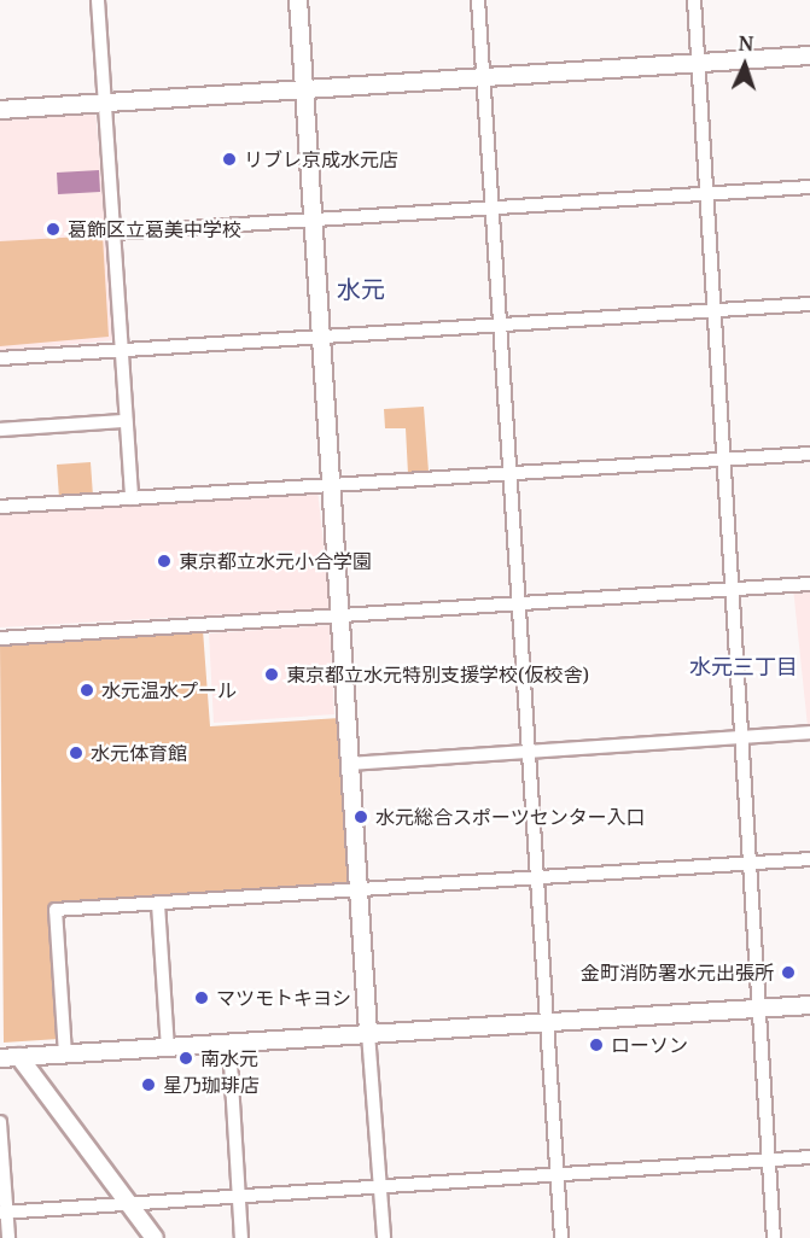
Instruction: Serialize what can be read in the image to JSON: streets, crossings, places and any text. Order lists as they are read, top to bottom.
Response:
{
  "districts": ["水元", "水元三丁目"],
  "places": [
    "リブレ京成水元店",
    "葛飾区立葛美中学校",
    "東京都立水元小合学園",
    "東京都立水元特別支援学校(仮校舎)",
    "水元温水プール",
    "水元体育館",
    "水元総合スポーツセンター入口",
    "金町消防署水元出張所",
    "マツモトキヨシ",
    "ローソン",
    "南水元",
    "星乃珈琲店"
  ],
  "north": "top"
}
